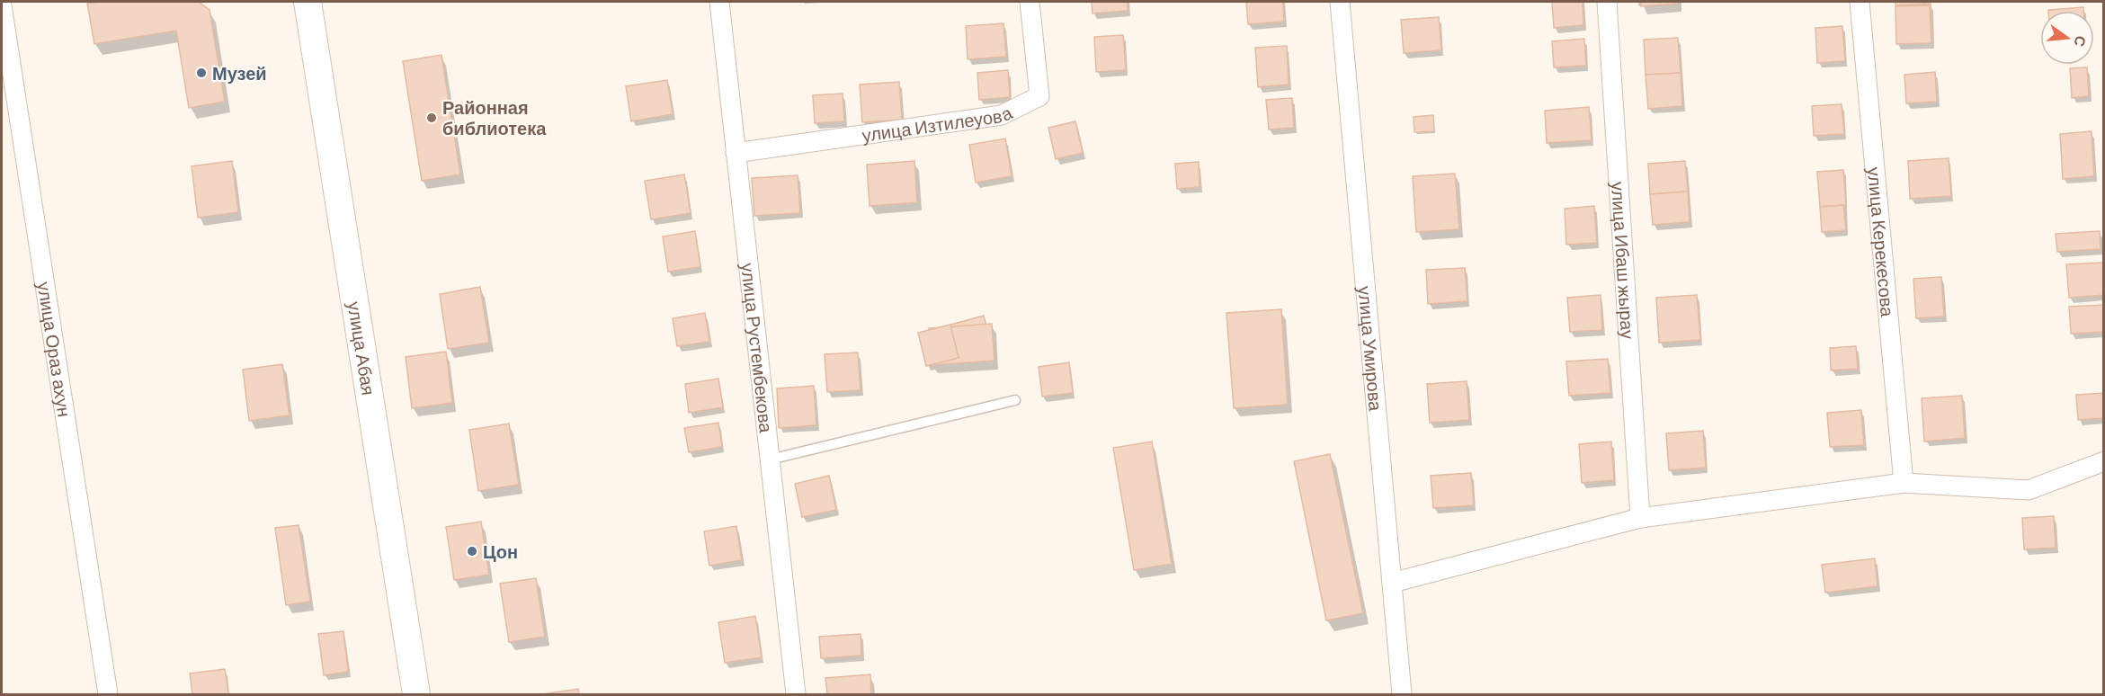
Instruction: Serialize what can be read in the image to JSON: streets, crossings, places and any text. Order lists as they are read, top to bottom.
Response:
{
  "streets": {
    "street": [
      "улица Изтилеуова",
      "улица Керекесова",
      "улица Ибаш жырау",
      "улица Абая",
      "улица Рустембекова",
      "улица Умирова",
      "улица Ораз ахун"
    ]
  },
  "crossings": [
    ["улица Изтилеуова", "улица Рустембекова"]
  ],
  "places": ["Музей", "Районная библиотека", "Цон"],
  "north": "right"
}
